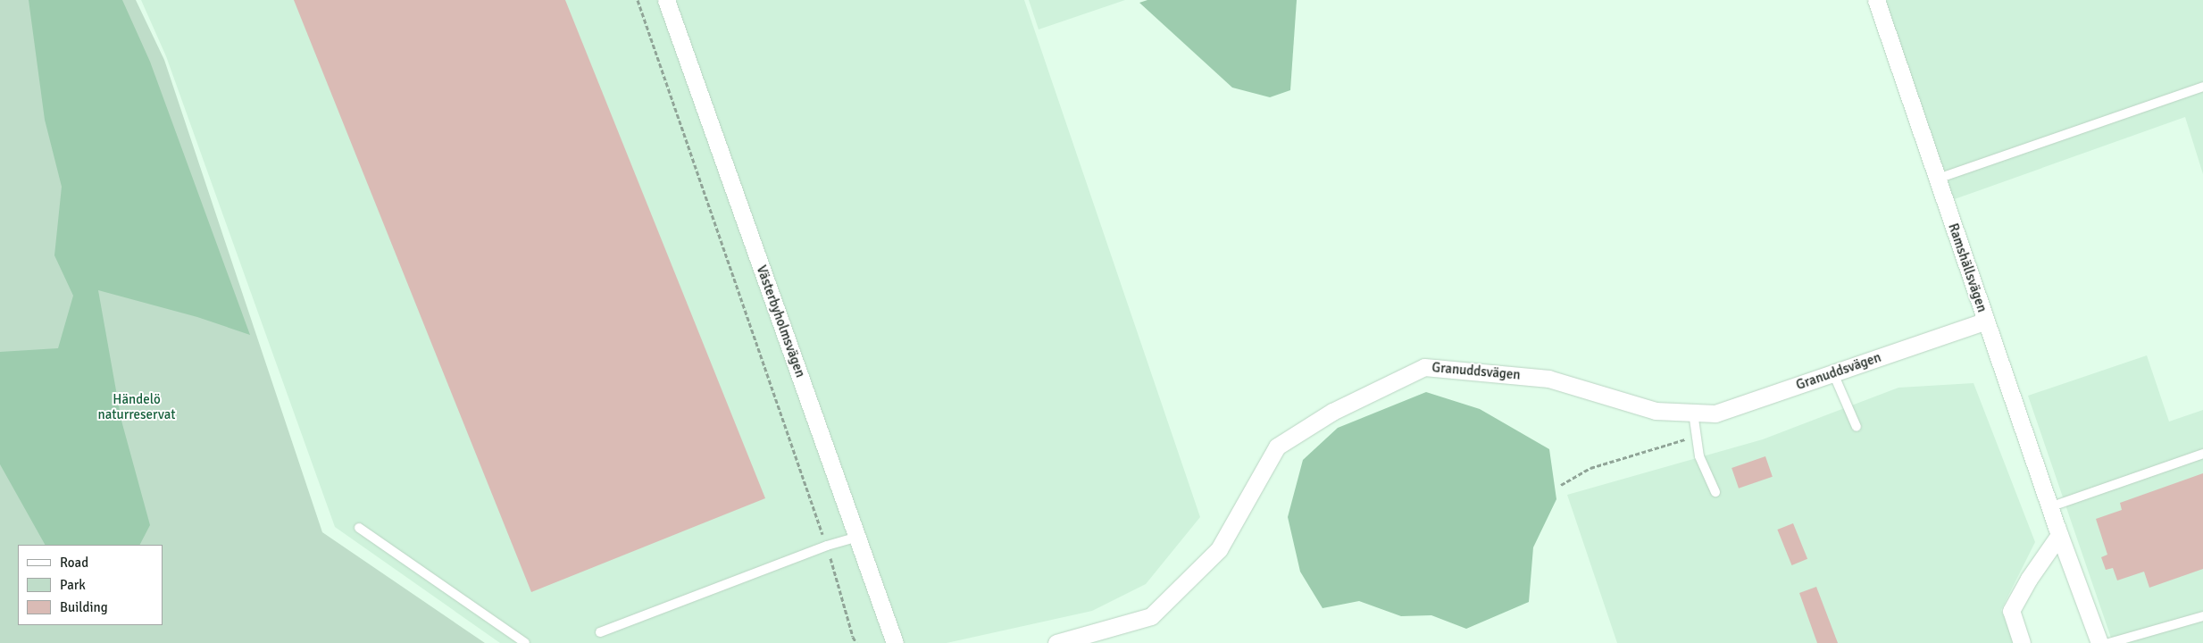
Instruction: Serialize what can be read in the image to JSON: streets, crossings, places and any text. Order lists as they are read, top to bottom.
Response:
{
  "streets": {
    "street": ["Ramshällsvägen", "Västerbyholmsvägen", "Granuddsvägen"]
  },
  "crossings": [
    ["Ramshällsvägen", "Granuddsvägen"]
  ],
  "parks": ["Händelö naturreservat"],
  "legend": ["Road", "Park", "Building"]
}
